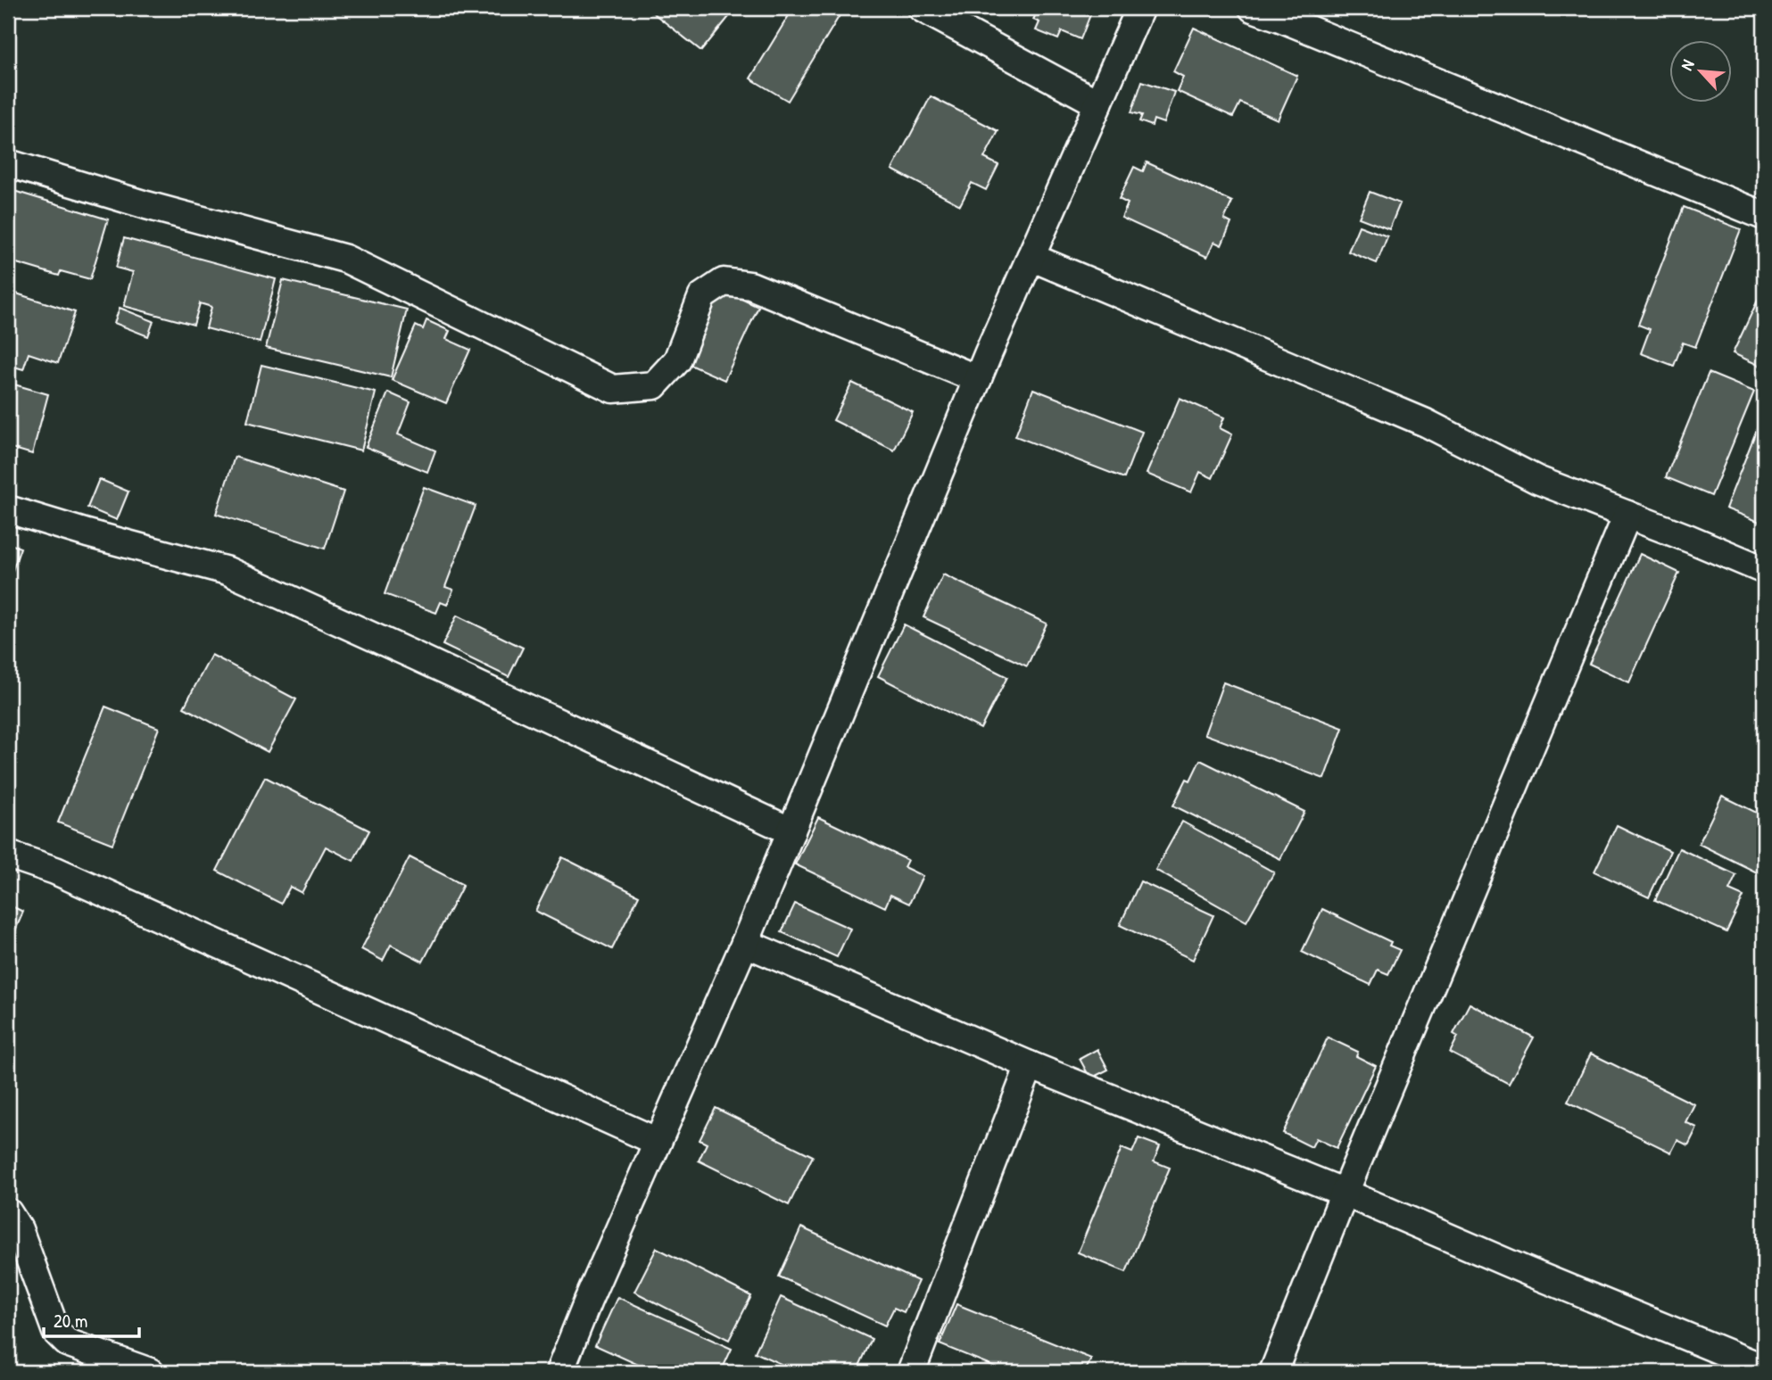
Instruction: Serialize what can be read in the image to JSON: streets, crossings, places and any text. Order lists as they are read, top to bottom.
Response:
{
  "scale_bar": "20 m",
  "north": "top left"
}
